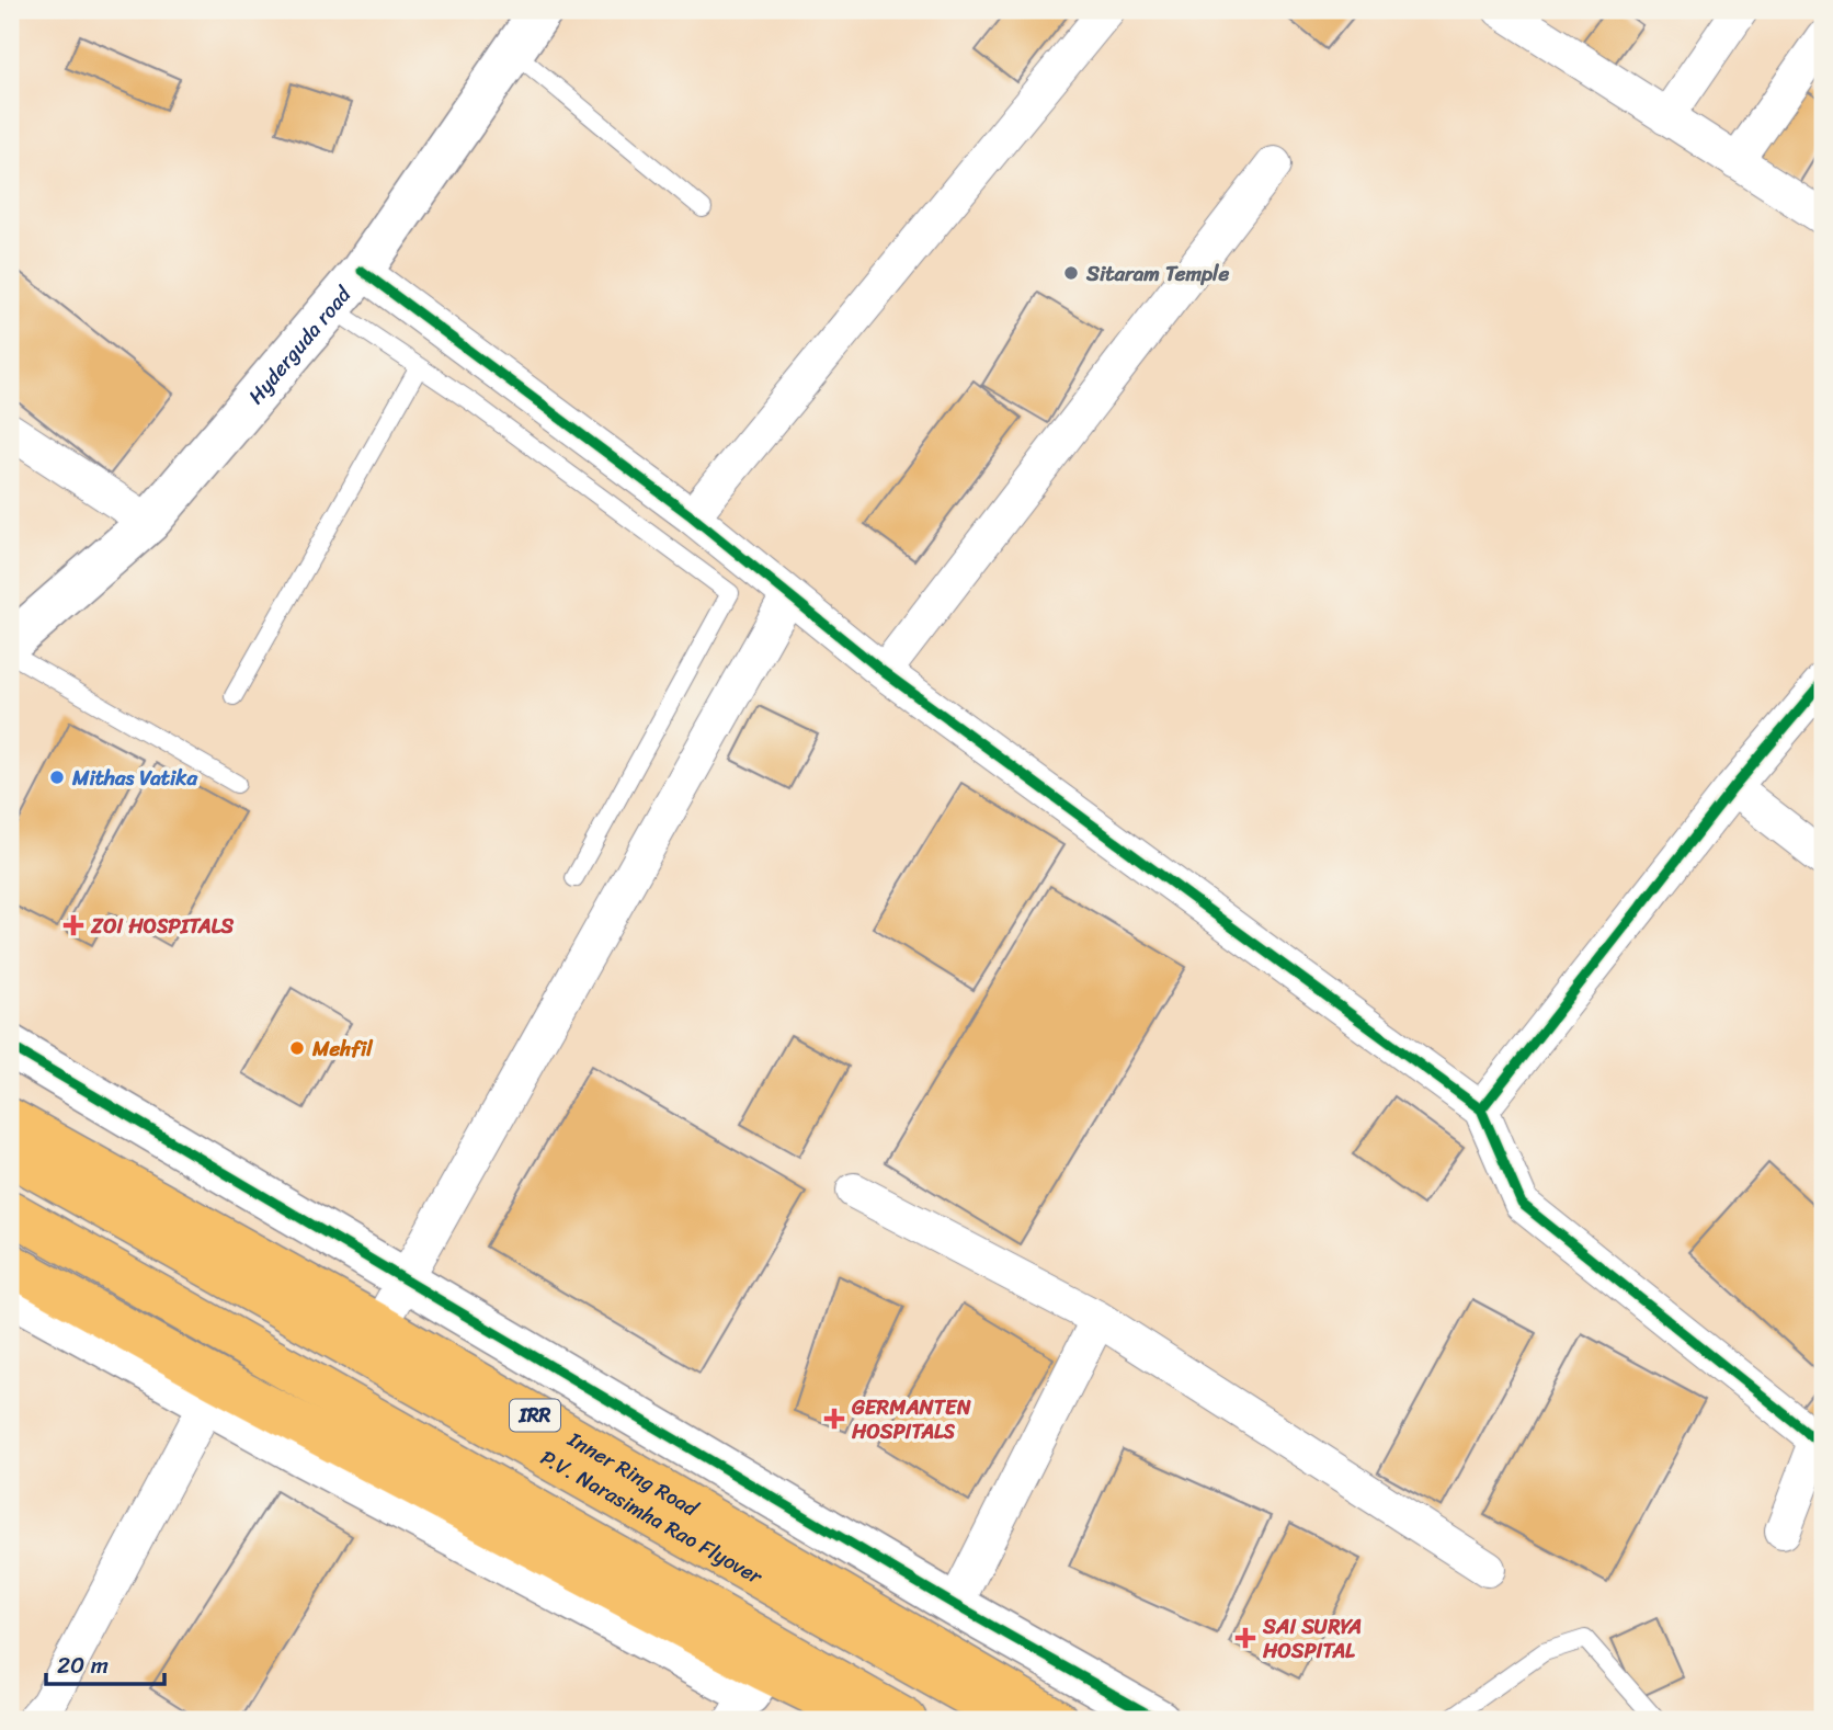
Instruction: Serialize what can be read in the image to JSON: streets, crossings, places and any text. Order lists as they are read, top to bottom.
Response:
{
  "streets": {
    "main road": ["IRR", "Inner Ring Road", "P.V. Narasimha Rao Flyover"],
    "street": ["Hyderguda road"]
  },
  "places": {
    "other": ["Sitaram Temple", "Mithas Vatika", "Mehfil"],
    "health": ["ZOI HOSPITALS", "GERMANTEN HOSPITALS", "SAI SURYA HOSPITAL"]
  },
  "scale_bar": "20 m"
}
